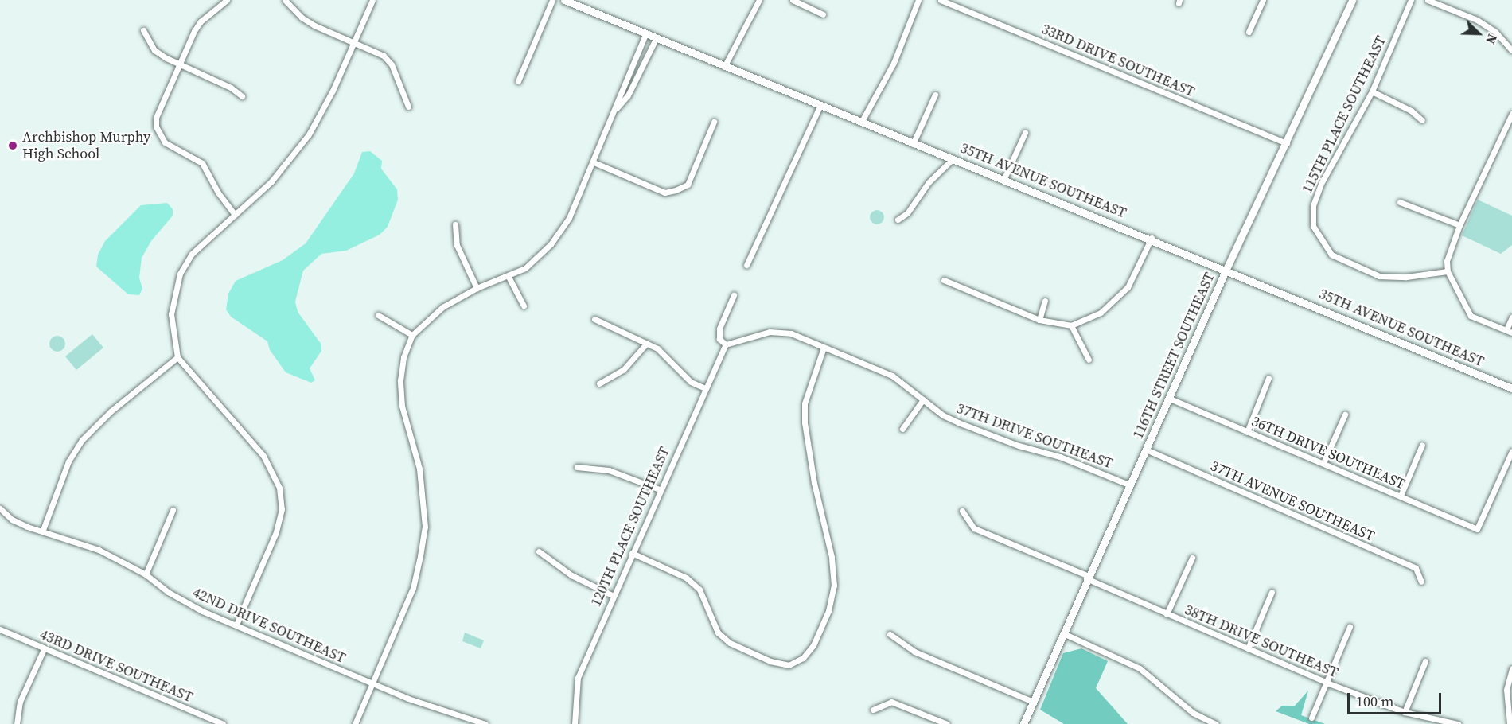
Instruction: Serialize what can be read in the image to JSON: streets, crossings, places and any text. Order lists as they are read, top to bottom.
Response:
{
  "streets": {
    "street": [
      "33RD DRIVE SOUTHEAST",
      "115TH PLACE SOUTHEAST",
      "35TH AVENUE SOUTHEAST",
      "116TH STREET SOUTHEAST",
      "37TH DRIVE SOUTHEAST",
      "36TH DRIVE SOUTHEAST",
      "37TH AVENUE SOUTHEAST",
      "120TH PLACE SOUTHEAST",
      "42ND DRIVE SOUTHEAST",
      "38TH DRIVE SOUTHEAST",
      "43RD DRIVE SOUTHEAST"
    ]
  },
  "crossings": [
    ["33RD DRIVE SOUTHEAST", "116TH STREET SOUTHEAST"],
    ["35TH AVENUE SOUTHEAST", "116TH STREET SOUTHEAST"],
    ["116TH STREET SOUTHEAST", "37TH DRIVE SOUTHEAST"],
    ["116TH STREET SOUTHEAST", "36TH DRIVE SOUTHEAST"],
    ["116TH STREET SOUTHEAST", "37TH AVENUE SOUTHEAST"],
    ["116TH STREET SOUTHEAST", "38TH DRIVE SOUTHEAST"],
    ["37TH DRIVE SOUTHEAST", "120TH PLACE SOUTHEAST"]
  ],
  "places": ["Archbishop Murphy High School"],
  "scale_bar": "100 m",
  "north": "bottom right"
}
